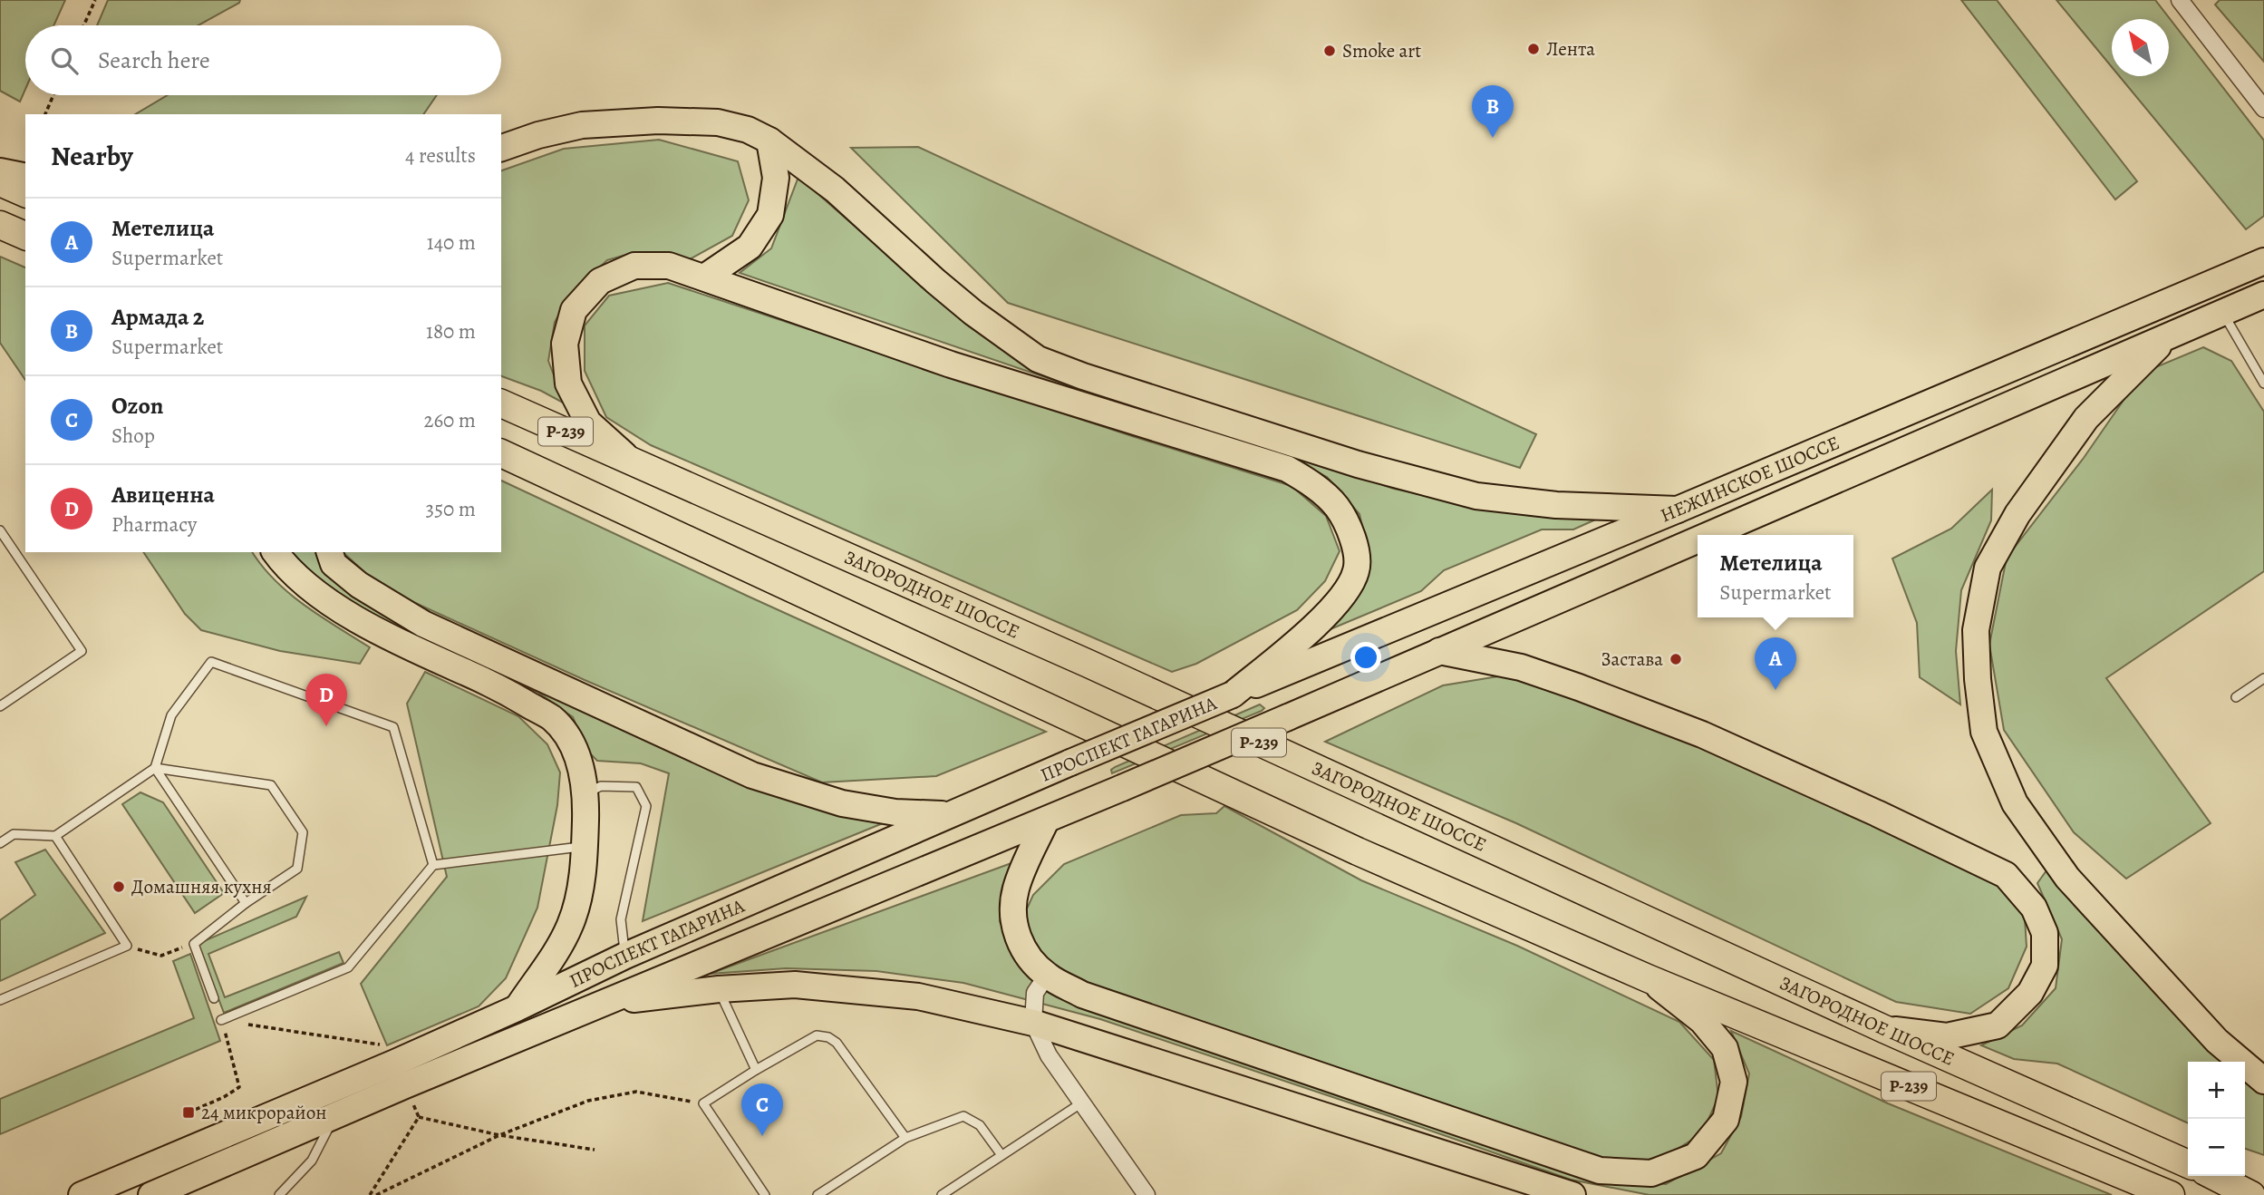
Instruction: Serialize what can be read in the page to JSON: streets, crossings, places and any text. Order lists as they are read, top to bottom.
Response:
{
  "streets": {
    "highway": ["Р-239", "ЗАГОРОДНОЕ ШОССЕ"],
    "main road": ["НЕЖИНСКОЕ ШОССЕ", "ПРОСПЕКТ ГАГАРИНА"]
  },
  "crossings": [
    ["НЕЖИНСКОЕ ШОССЕ", "ПРОСПЕКТ ГАГАРИНА"]
  ],
  "places": {
    "other": [
      "Лента",
      "Smoke art",
      "Застава",
      "Домашняя кухня"
    ],
    "transit": ["24 микрорайон"]
  },
  "north": "top left",
  "page": {
    "search": "Search here",
    "pins": [
      "B",
      "A",
      "D",
      "C"
    ],
    "heading": ["Nearby", "4 results"],
    "list": [
      {
        "mark": "A",
        "name": "Метелица",
        "note": "Supermarket",
        "value": "140 m"
      },
      {
        "mark": "B",
        "name": "Армада 2",
        "note": "Supermarket",
        "value": "180 m"
      },
      {
        "mark": "C",
        "name": "Ozon",
        "note": "Shop",
        "value": "260 m"
      },
      {
        "mark": "D",
        "name": "Авиценна",
        "note": "Pharmacy",
        "value": "350 m"
      }
    ],
    "popup": ["Метелица", "Supermarket"],
    "map_buttons": ["+", "−"]
  }
}
